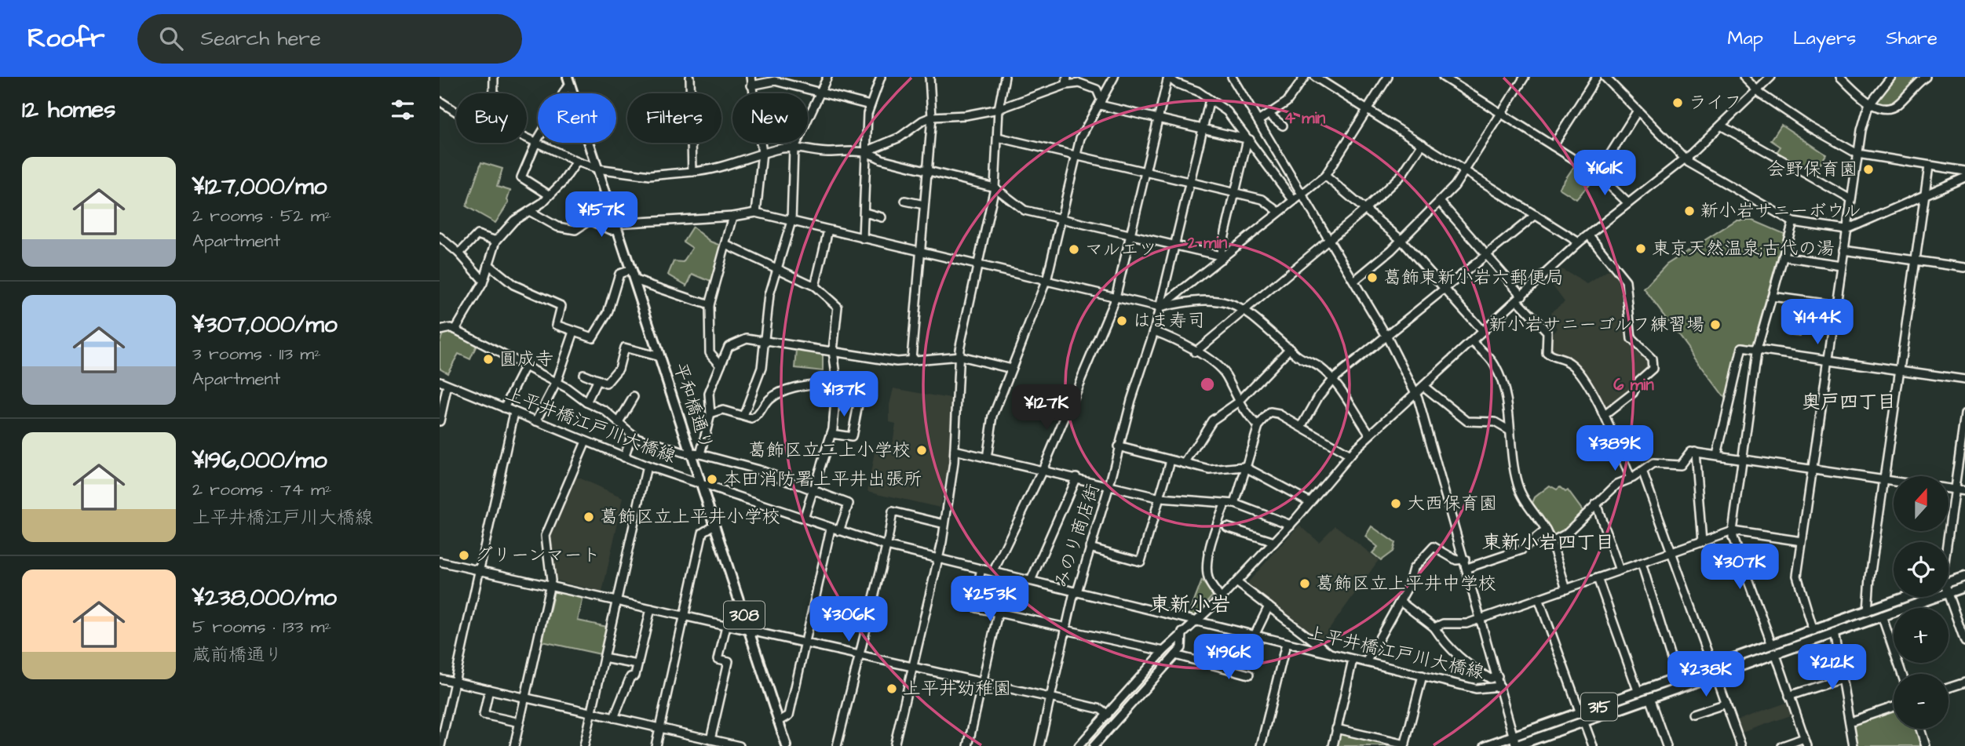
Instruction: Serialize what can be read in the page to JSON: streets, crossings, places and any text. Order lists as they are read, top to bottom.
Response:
{
  "streets": {
    "main road": ["平和橋通り", "308", "315"],
    "street": ["上平井橋江戸川大橋線", "みのり商店街"]
  },
  "crossings": [
    ["平和橋通り", "上平井橋江戸川大橋線"],
    ["上平井橋江戸川大橋線", "みのり商店街"],
    ["上平井橋江戸川大橋線", "315"]
  ],
  "districts": ["奥戸四丁目", "東新小岩四丁目", "東新小岩"],
  "places": [
    "ライフ",
    "会野保育園",
    "新小岩サニーボウル",
    "東京天然温泉;古代の湯",
    "マルエツ",
    "葛飾東新小岩六郵便局",
    "はま寿司",
    "新小岩サニーゴルフ練習場",
    "圓成寺",
    "葛飾区立二上小学校",
    "本田消防署上平井出張所",
    "大西保育園",
    "葛飾区立上平井小学校",
    "グリーンマート",
    "葛飾区立上平井中学校",
    "上平井幼稚園"
  ],
  "north": "top",
  "page": {
    "header": "Roofr",
    "search": "Search here",
    "nav": ["Map", "Layers", "Share"],
    "heading": "12 homes",
    "chip": [
      "Buy",
      "Rent",
      "Filters",
      "New"
    ],
    "list": [
      {
        "name": "¥127,000/mo",
        "note": "2 rooms · 52 m² · Apartment"
      },
      {
        "name": "¥307,000/mo",
        "note": "3 rooms · 113 m² · Apartment"
      },
      {
        "name": "¥196,000/mo",
        "note": "2 rooms · 74 m² · 上平井橋江戸川大橋線"
      },
      {
        "name": "¥238,000/mo",
        "note": "5 rooms · 133 m² · 蔵前橋通り"
      }
    ],
    "price": [
      "¥161K",
      "¥157K",
      "¥144K",
      "¥137K",
      "¥127K",
      "¥389K",
      "¥307K",
      "¥253K",
      "¥306K",
      "¥196K",
      "¥212K",
      "¥238K"
    ],
    "map_buttons": ["+", "−"]
  },
  "rings": ["4 min", "2 min", "6 min"]
}
